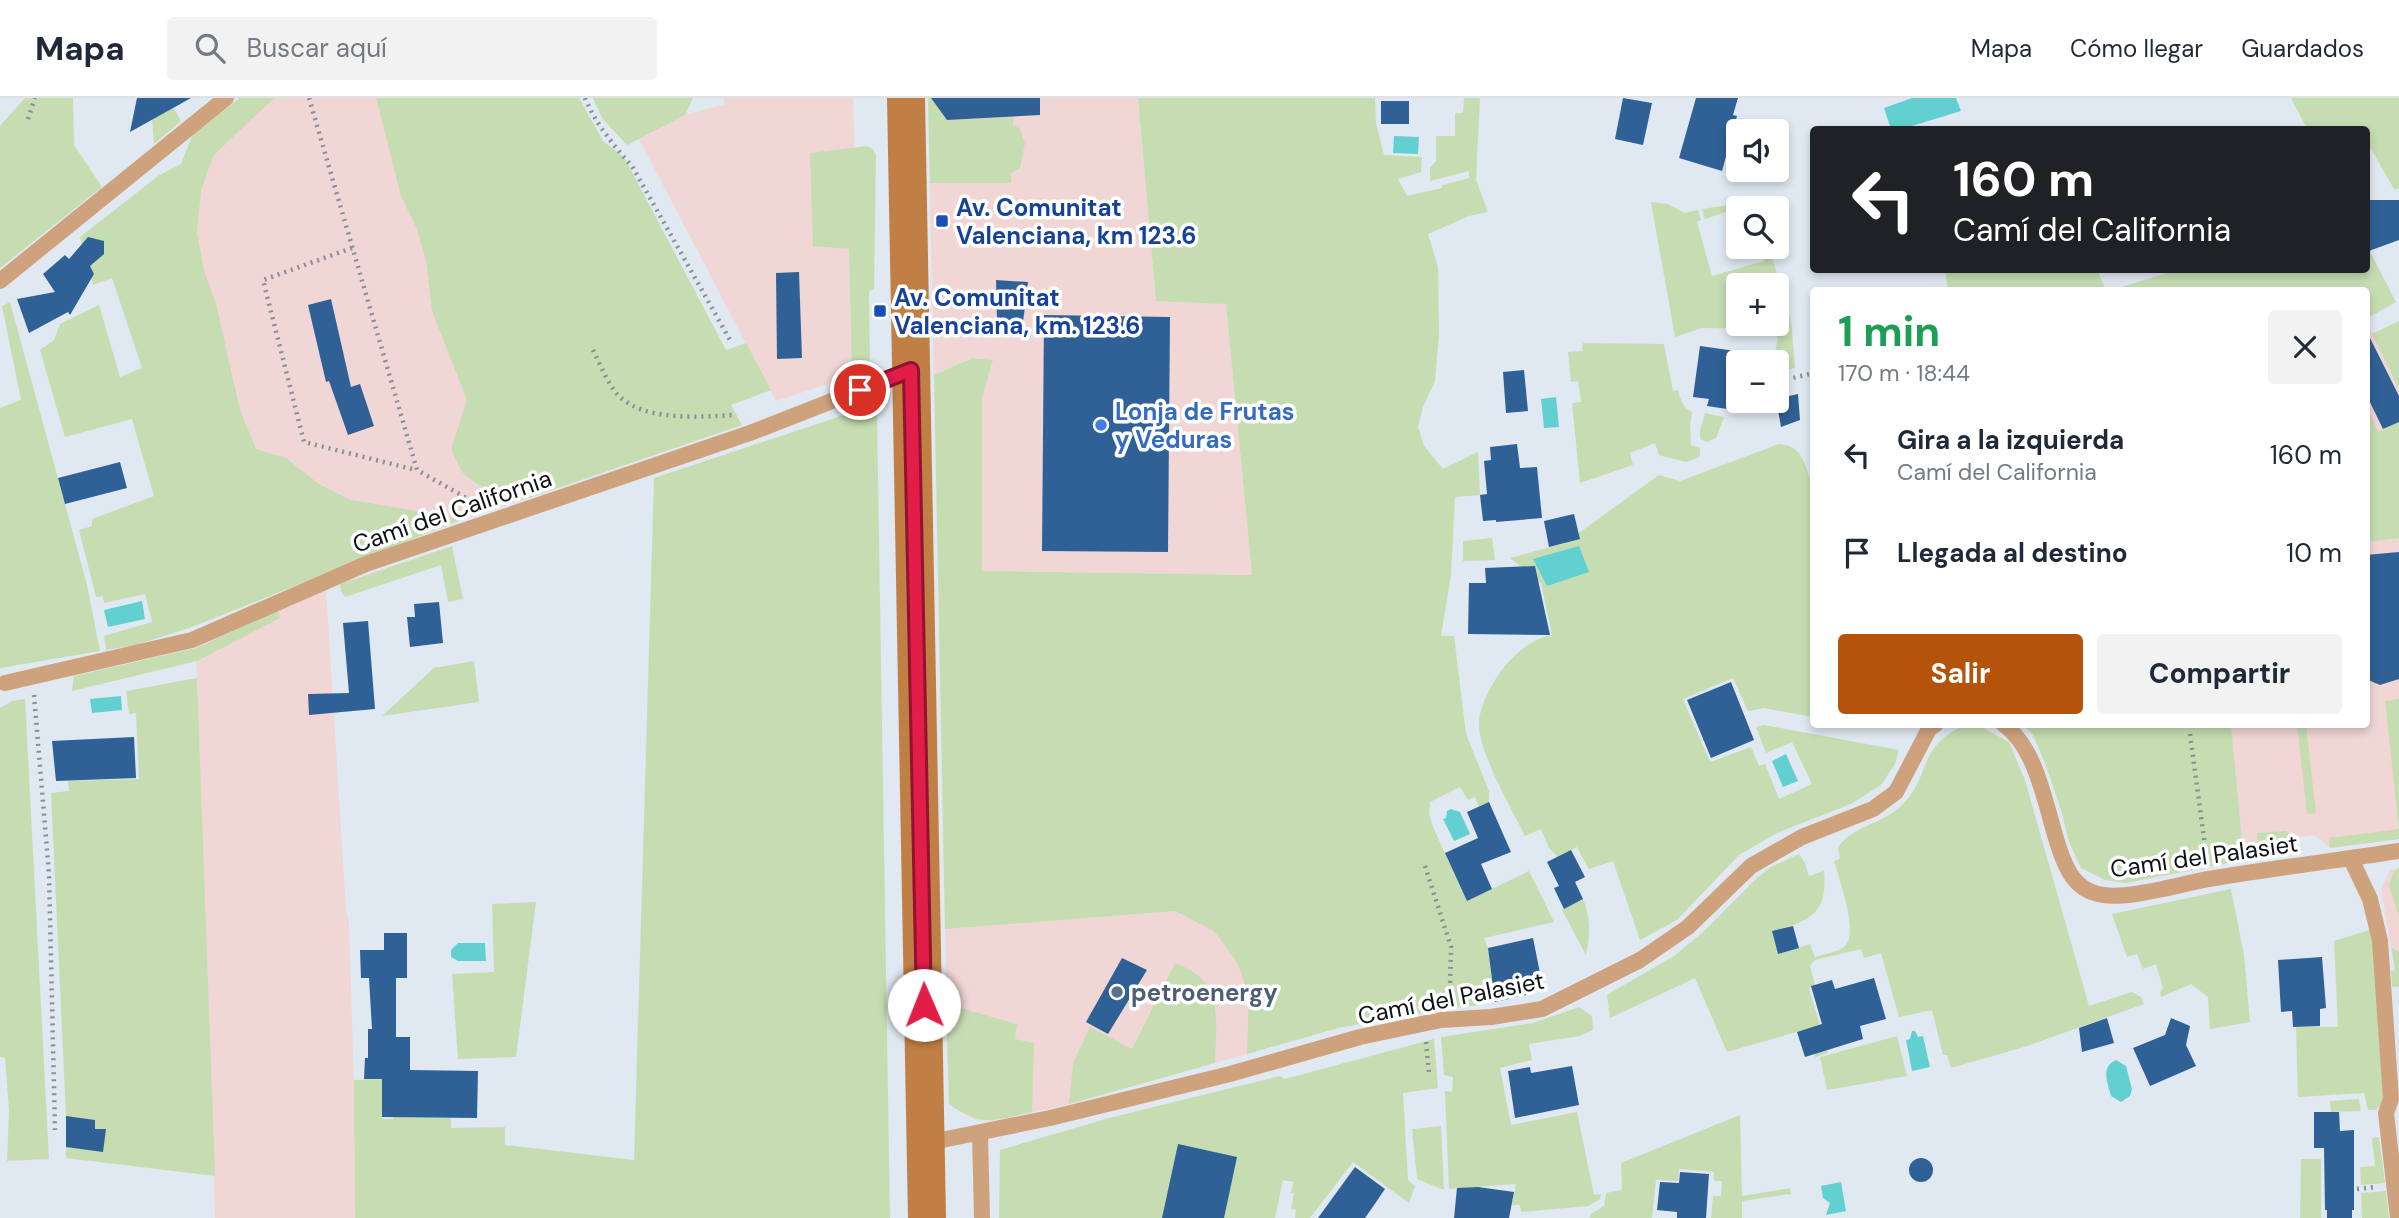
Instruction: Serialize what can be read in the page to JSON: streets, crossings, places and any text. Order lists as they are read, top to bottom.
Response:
{
  "streets": {
    "lane": ["Camí del California", "Camí del Palasiet"]
  },
  "places": {
    "transit": ["Av. Comunitat Valenciana, km 123.6", "Av. Comunitat Valenciana, km. 123.6"],
    "other": ["Lonja de Frutas y Veduras", "petroenergy"]
  },
  "page": {
    "header": "Mapa",
    "search": "Buscar aquí",
    "nav": ["Mapa", "Cómo llegar", "Guardados"],
    "map_buttons": ["+", "−"],
    "turn": ["160 m", "Camí del California"],
    "heading": ["1 min", "170 m · 18:44"],
    "list": [
      {
        "name": "Gira a la izquierda",
        "note": "Camí del California",
        "value": "160 m"
      },
      {
        "name": "Llegada al destino",
        "value": "10 m"
      }
    ],
    "buttons": ["Salir", "Compartir"]
  }
}
